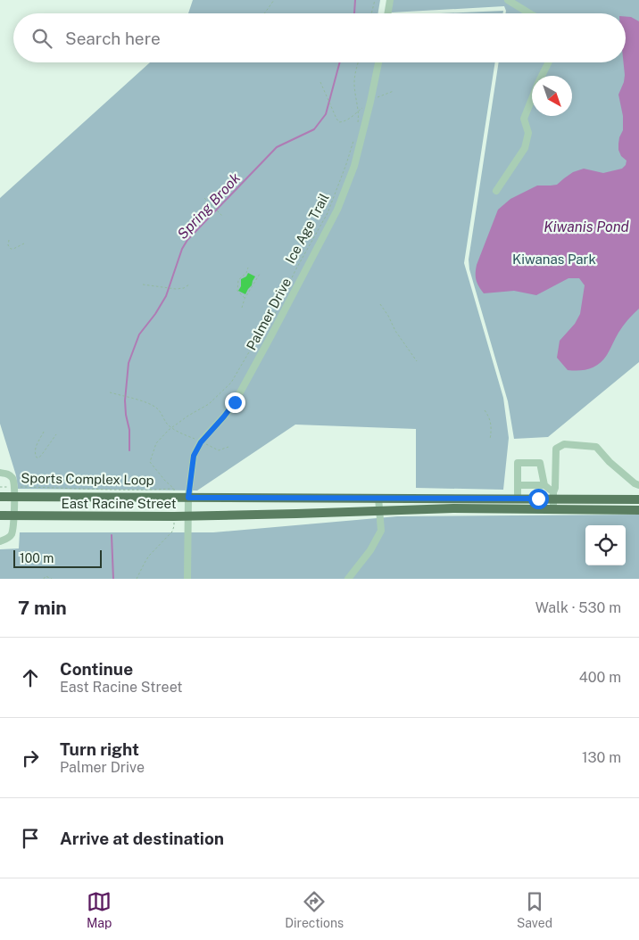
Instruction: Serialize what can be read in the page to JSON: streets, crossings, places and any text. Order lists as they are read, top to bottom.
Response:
{
  "streets": {
    "main road": ["East Racine Street"],
    "street": ["Palmer Drive"],
    "path": ["Ice Age Trail", "Sports Complex Loop"]
  },
  "crossings": [
    ["Ice Age Trail", "Sports Complex Loop"],
    ["Ice Age Trail", "East Racine Street"],
    ["Palmer Drive", "East Racine Street"],
    ["Sports Complex Loop", "East Racine Street"]
  ],
  "water": ["Spring Brook", "Kiwanis Pond"],
  "parks": ["Kiwanas Park"],
  "scale_bar": "100 m",
  "north": "bottom right",
  "page": {
    "search": "Search here",
    "scale": "100 m",
    "heading": ["7 min", "Walk · 530 m"],
    "list": [
      ["Continue", "East Racine Street", "400 m"],
      ["Turn right", "Palmer Drive", "130 m"],
      "Arrive at destination"
    ],
    "nav": ["Map", "Directions", "Saved"]
  }
}
